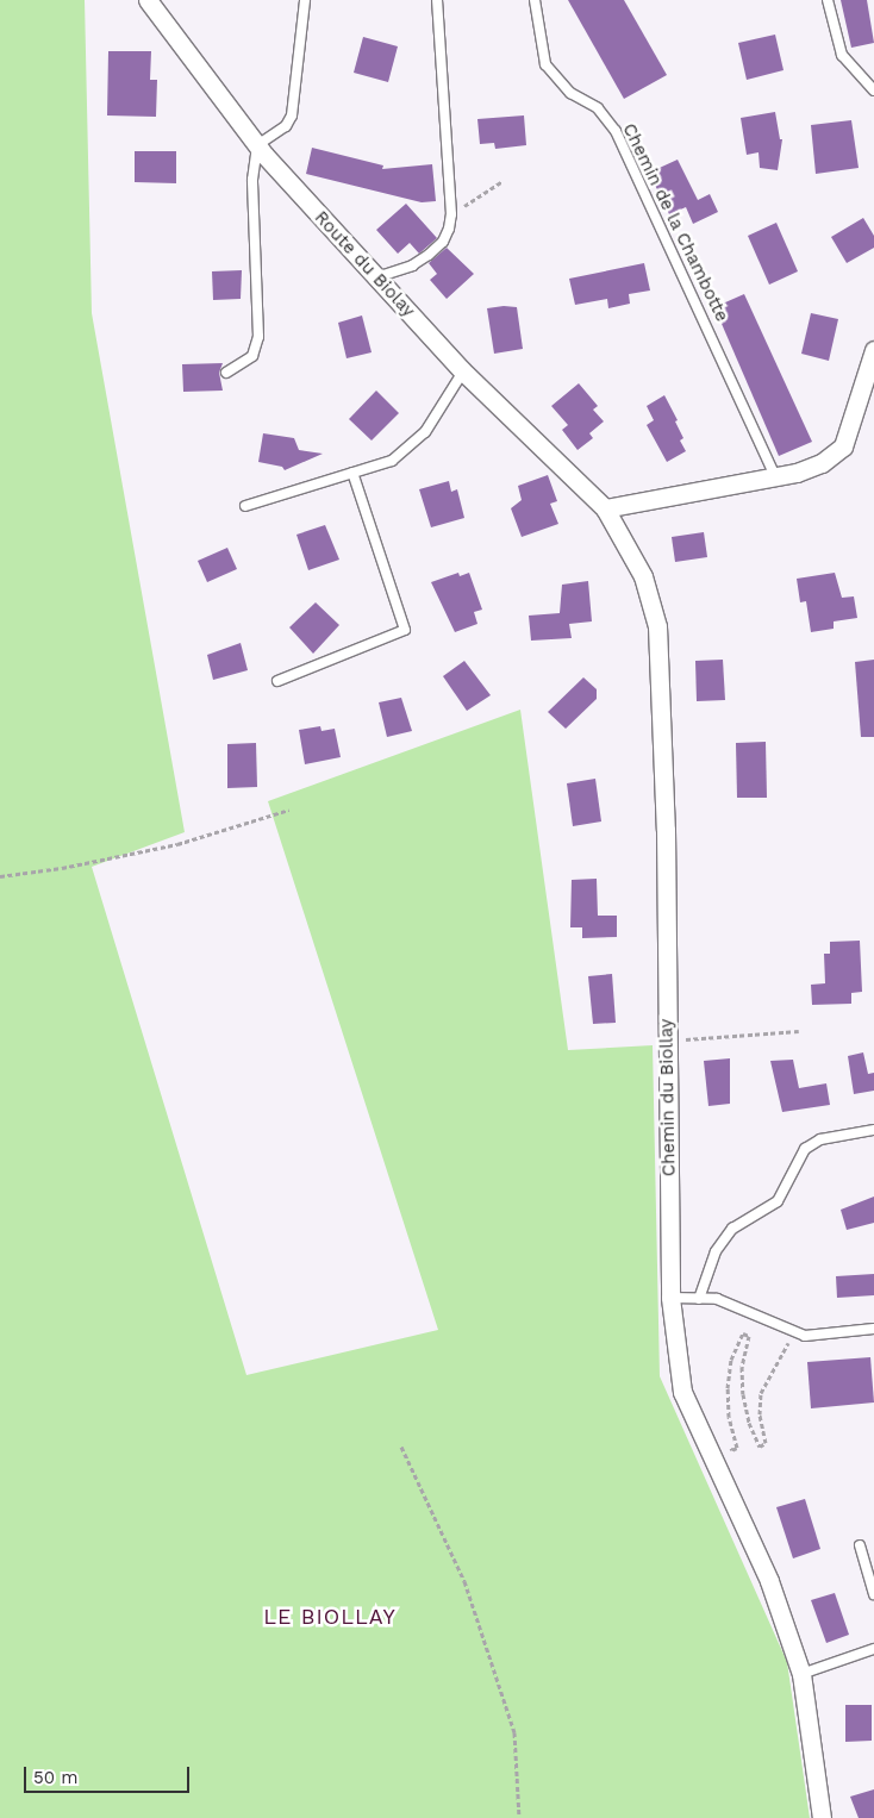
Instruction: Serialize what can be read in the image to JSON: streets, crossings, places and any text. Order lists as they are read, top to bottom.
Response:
{
  "streets": {
    "street": ["Route du Biolay", "Chemin du Biollay"],
    "lane": ["Chemin de la Chambotte"]
  },
  "crossings": [
    ["Route du Biolay", "Chemin du Biollay"]
  ],
  "districts": ["LE BIOLLAY"],
  "scale_bar": "50 m"
}
